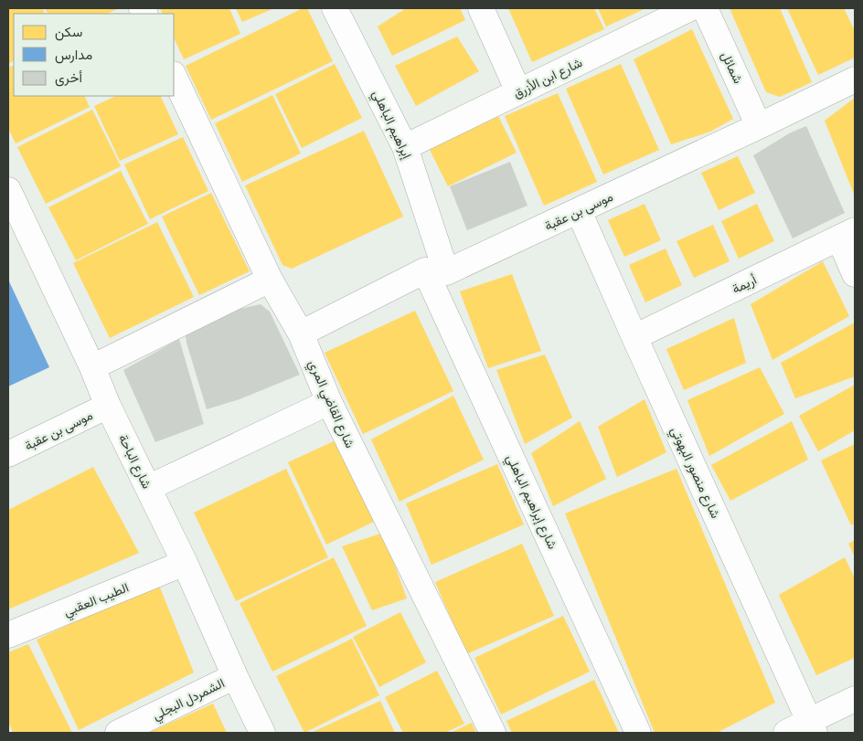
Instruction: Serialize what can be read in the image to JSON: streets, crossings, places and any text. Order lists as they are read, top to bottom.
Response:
{
  "streets": {
    "street": [
      "شمائل",
      "شارع ابن الأزرق",
      "إبراهيم الباهلي",
      "موسى بن عقبة",
      "أريمة",
      "شارع القاضي المري",
      "شارع الباحة",
      "شارع منصور البهوتي",
      "شارع إبراهيم الباهلي",
      "الطيب العقبي",
      "الشمردل البجلي"
    ]
  },
  "crossings": [
    ["شمائل", "موسى بن عقبة"],
    ["شارع ابن الأزرق", "إبراهيم الباهلي"],
    ["إبراهيم الباهلي", "موسى بن عقبة"],
    ["إبراهيم الباهلي", "شارع إبراهيم الباهلي"],
    ["موسى بن عقبة", "شارع القاضي المري"],
    ["موسى بن عقبة", "شارع الباحة"],
    ["موسى بن عقبة", "شارع منصور البهوتي"],
    ["موسى بن عقبة", "شارع إبراهيم الباهلي"],
    ["أريمة", "شارع منصور البهوتي"],
    ["شارع الباحة", "الطيب العقبي"],
    ["شارع الباحة", "الشمردل البجلي"]
  ],
  "legend": ["سكن", "مدارس", "أخرى"]
}
